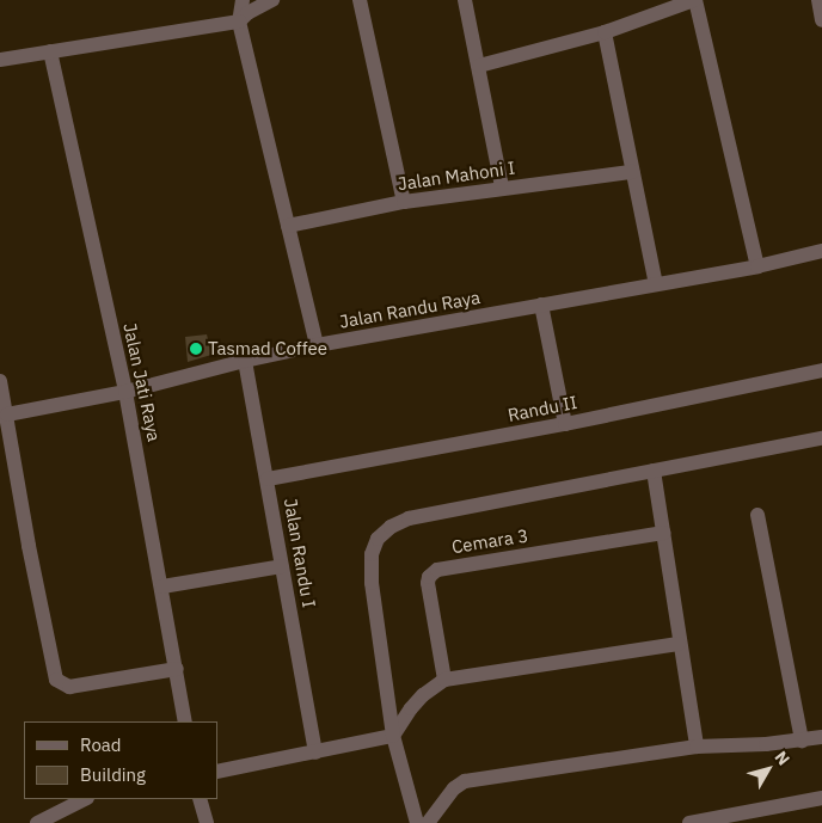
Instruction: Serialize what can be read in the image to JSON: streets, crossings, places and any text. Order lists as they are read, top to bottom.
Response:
{
  "streets": {
    "street": [
      "Jalan Mahoni I",
      "Jalan Randu Raya",
      "Jalan Jati Raya",
      "Randu II",
      "Cemara 3",
      "Jalan Randu I"
    ]
  },
  "crossings": [
    ["Jalan Randu Raya", "Jalan Jati Raya"],
    ["Jalan Randu Raya", "Jalan Randu I"],
    ["Randu II", "Jalan Randu I"]
  ],
  "places": ["Tasmad Coffee"],
  "legend": ["Road", "Building"],
  "north": "top right"
}
